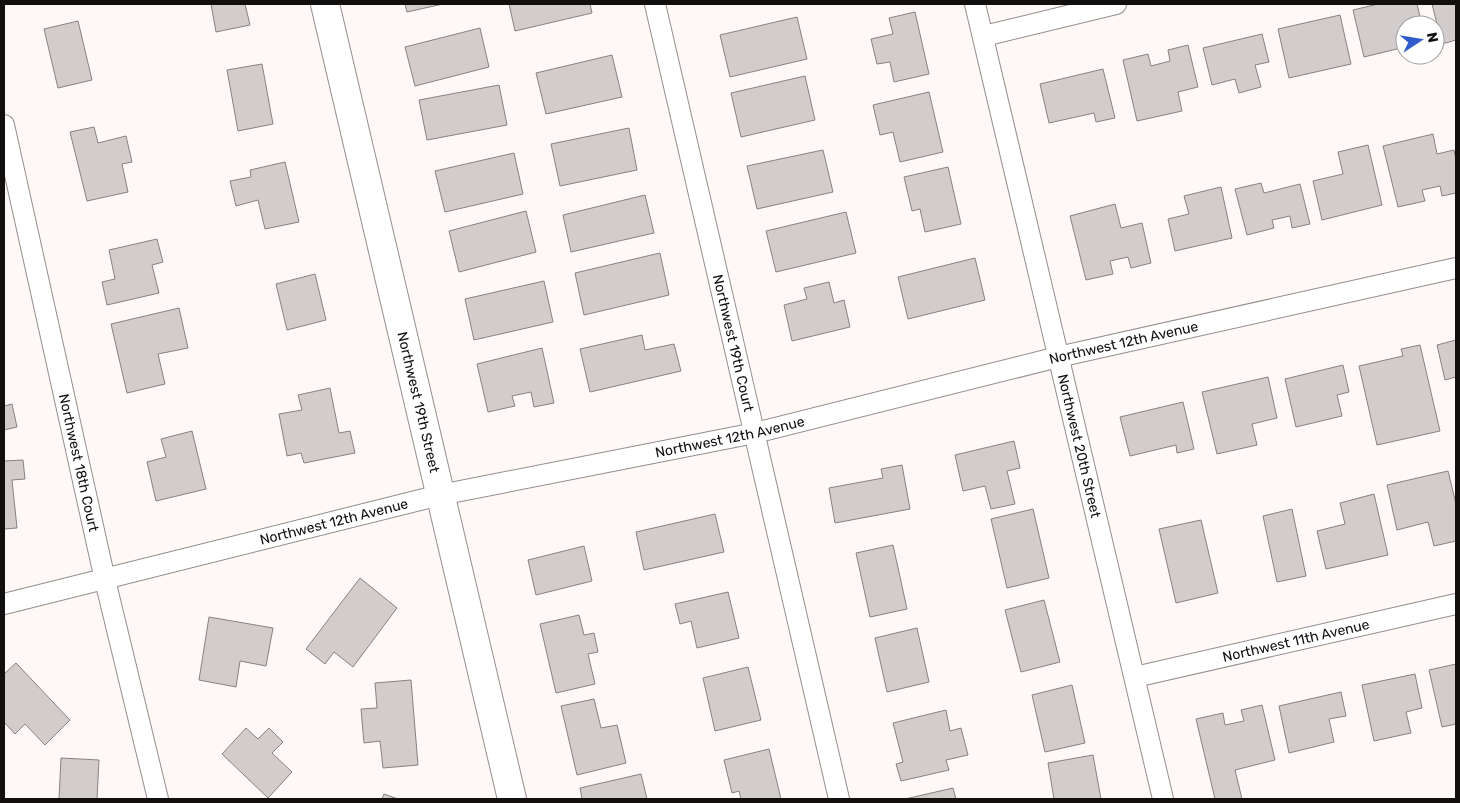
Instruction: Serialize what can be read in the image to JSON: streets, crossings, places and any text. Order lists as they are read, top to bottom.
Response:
{
  "streets": {
    "street": [
      "Northwest 12th Avenue",
      "Northwest 19th Court",
      "Northwest 19th Street",
      "Northwest 20th Street",
      "Northwest 18th Court",
      "Northwest 11th Avenue"
    ]
  },
  "crossings": [
    ["Northwest 12th Avenue", "Northwest 19th Court"],
    ["Northwest 12th Avenue", "Northwest 19th Street"],
    ["Northwest 12th Avenue", "Northwest 20th Street"],
    ["Northwest 12th Avenue", "Northwest 18th Court"],
    ["Northwest 20th Street", "Northwest 11th Avenue"]
  ],
  "north": "right"
}
